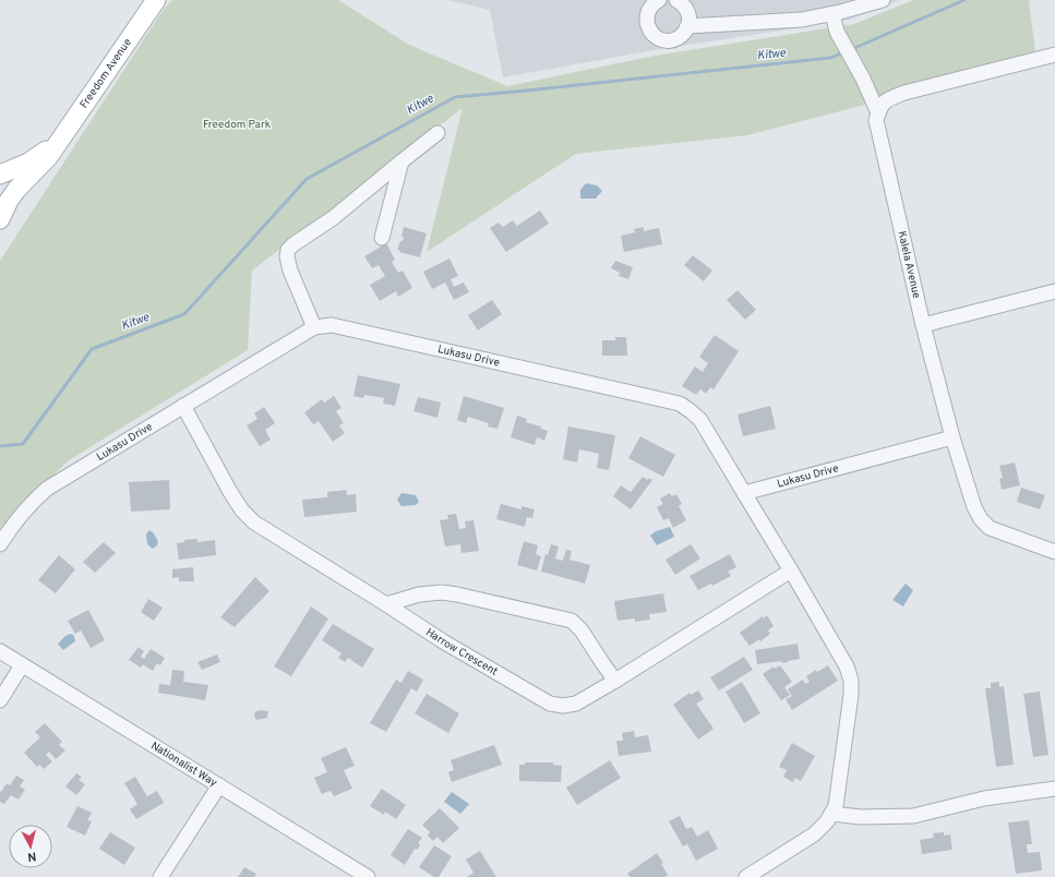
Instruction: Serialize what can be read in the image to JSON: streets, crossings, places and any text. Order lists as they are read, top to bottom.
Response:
{
  "streets": {
    "main road": ["Freedom Avenue"],
    "street": [
      "Kalela Avenue",
      "Lukasu Drive",
      "Harrow Crescent",
      "Nationalist Way"
    ]
  },
  "crossings": [
    ["Kalela Avenue", "Lukasu Drive"],
    ["Lukasu Drive", "Harrow Crescent"]
  ],
  "water": ["Kitwe"],
  "parks": ["Freedom Park"],
  "north": "bottom"
}
